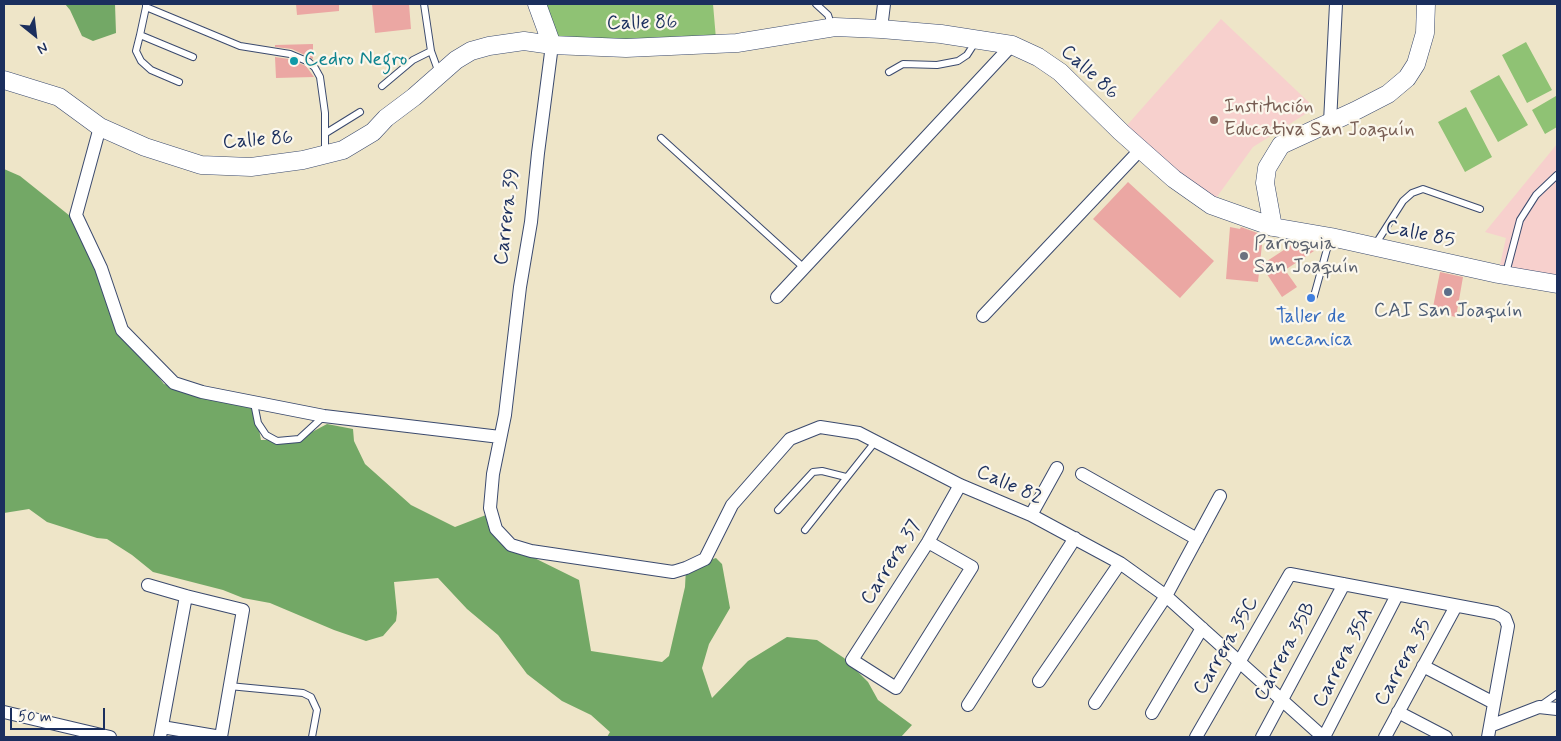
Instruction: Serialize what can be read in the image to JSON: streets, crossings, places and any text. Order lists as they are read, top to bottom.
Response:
{
  "streets": {
    "main road": ["Calle 86", "Carrera 39", "Calle 85"],
    "street": [
      "Calle 82",
      "Carrera 37",
      "Carrera 35C",
      "Carrera 35B",
      "Carrera 35A",
      "Carrera 35"
    ]
  },
  "crossings": [
    ["Calle 86", "Carrera 39"],
    ["Calle 86", "Calle 85"],
    ["Carrera 39", "Calle 82"],
    ["Calle 82", "Carrera 37"],
    ["Calle 82", "Carrera 35C"],
    ["Calle 82", "Carrera 35B"],
    ["Calle 82", "Carrera 35A"],
    ["Carrera 35C", "Carrera 35B"]
  ],
  "places": [
    "Cedro Negro",
    "Institución Educativa San Joaquín",
    "Parroquia San Joaquín",
    "CAI San Joaquín",
    "Taller de mecanica"
  ],
  "scale_bar": "50 m",
  "north": "bottom right"
}
